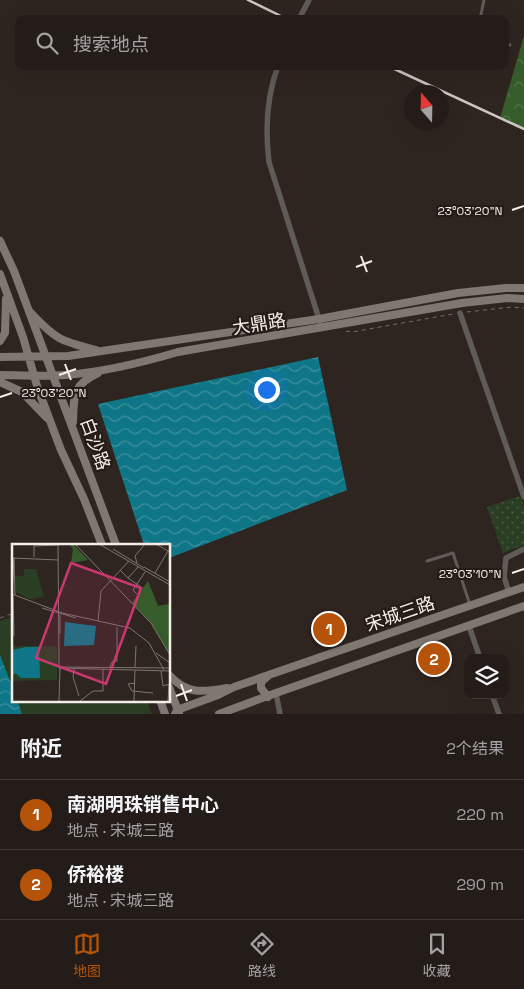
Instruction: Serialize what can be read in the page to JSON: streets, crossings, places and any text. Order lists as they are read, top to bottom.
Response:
{
  "streets": {
    "main road": ["大鼎路", "白沙路", "宋城三路"]
  },
  "crossings": [
    ["大鼎路", "白沙路"]
  ],
  "north": "top",
  "page": {
    "search": "搜索地点",
    "pins": ["1", "2"],
    "heading": ["附近", "2个结果"],
    "list": [
      {
        "mark": "1",
        "name": "南湖明珠销售中心",
        "note": "地点 · 宋城三路",
        "value": "220 m"
      },
      {
        "mark": "2",
        "name": "侨裕楼",
        "note": "地点 · 宋城三路",
        "value": "290 m"
      }
    ],
    "nav": ["地图", "路线", "收藏"]
  },
  "coordinates": ["23°03'20\"N", "23°03'10\"N"]
}
